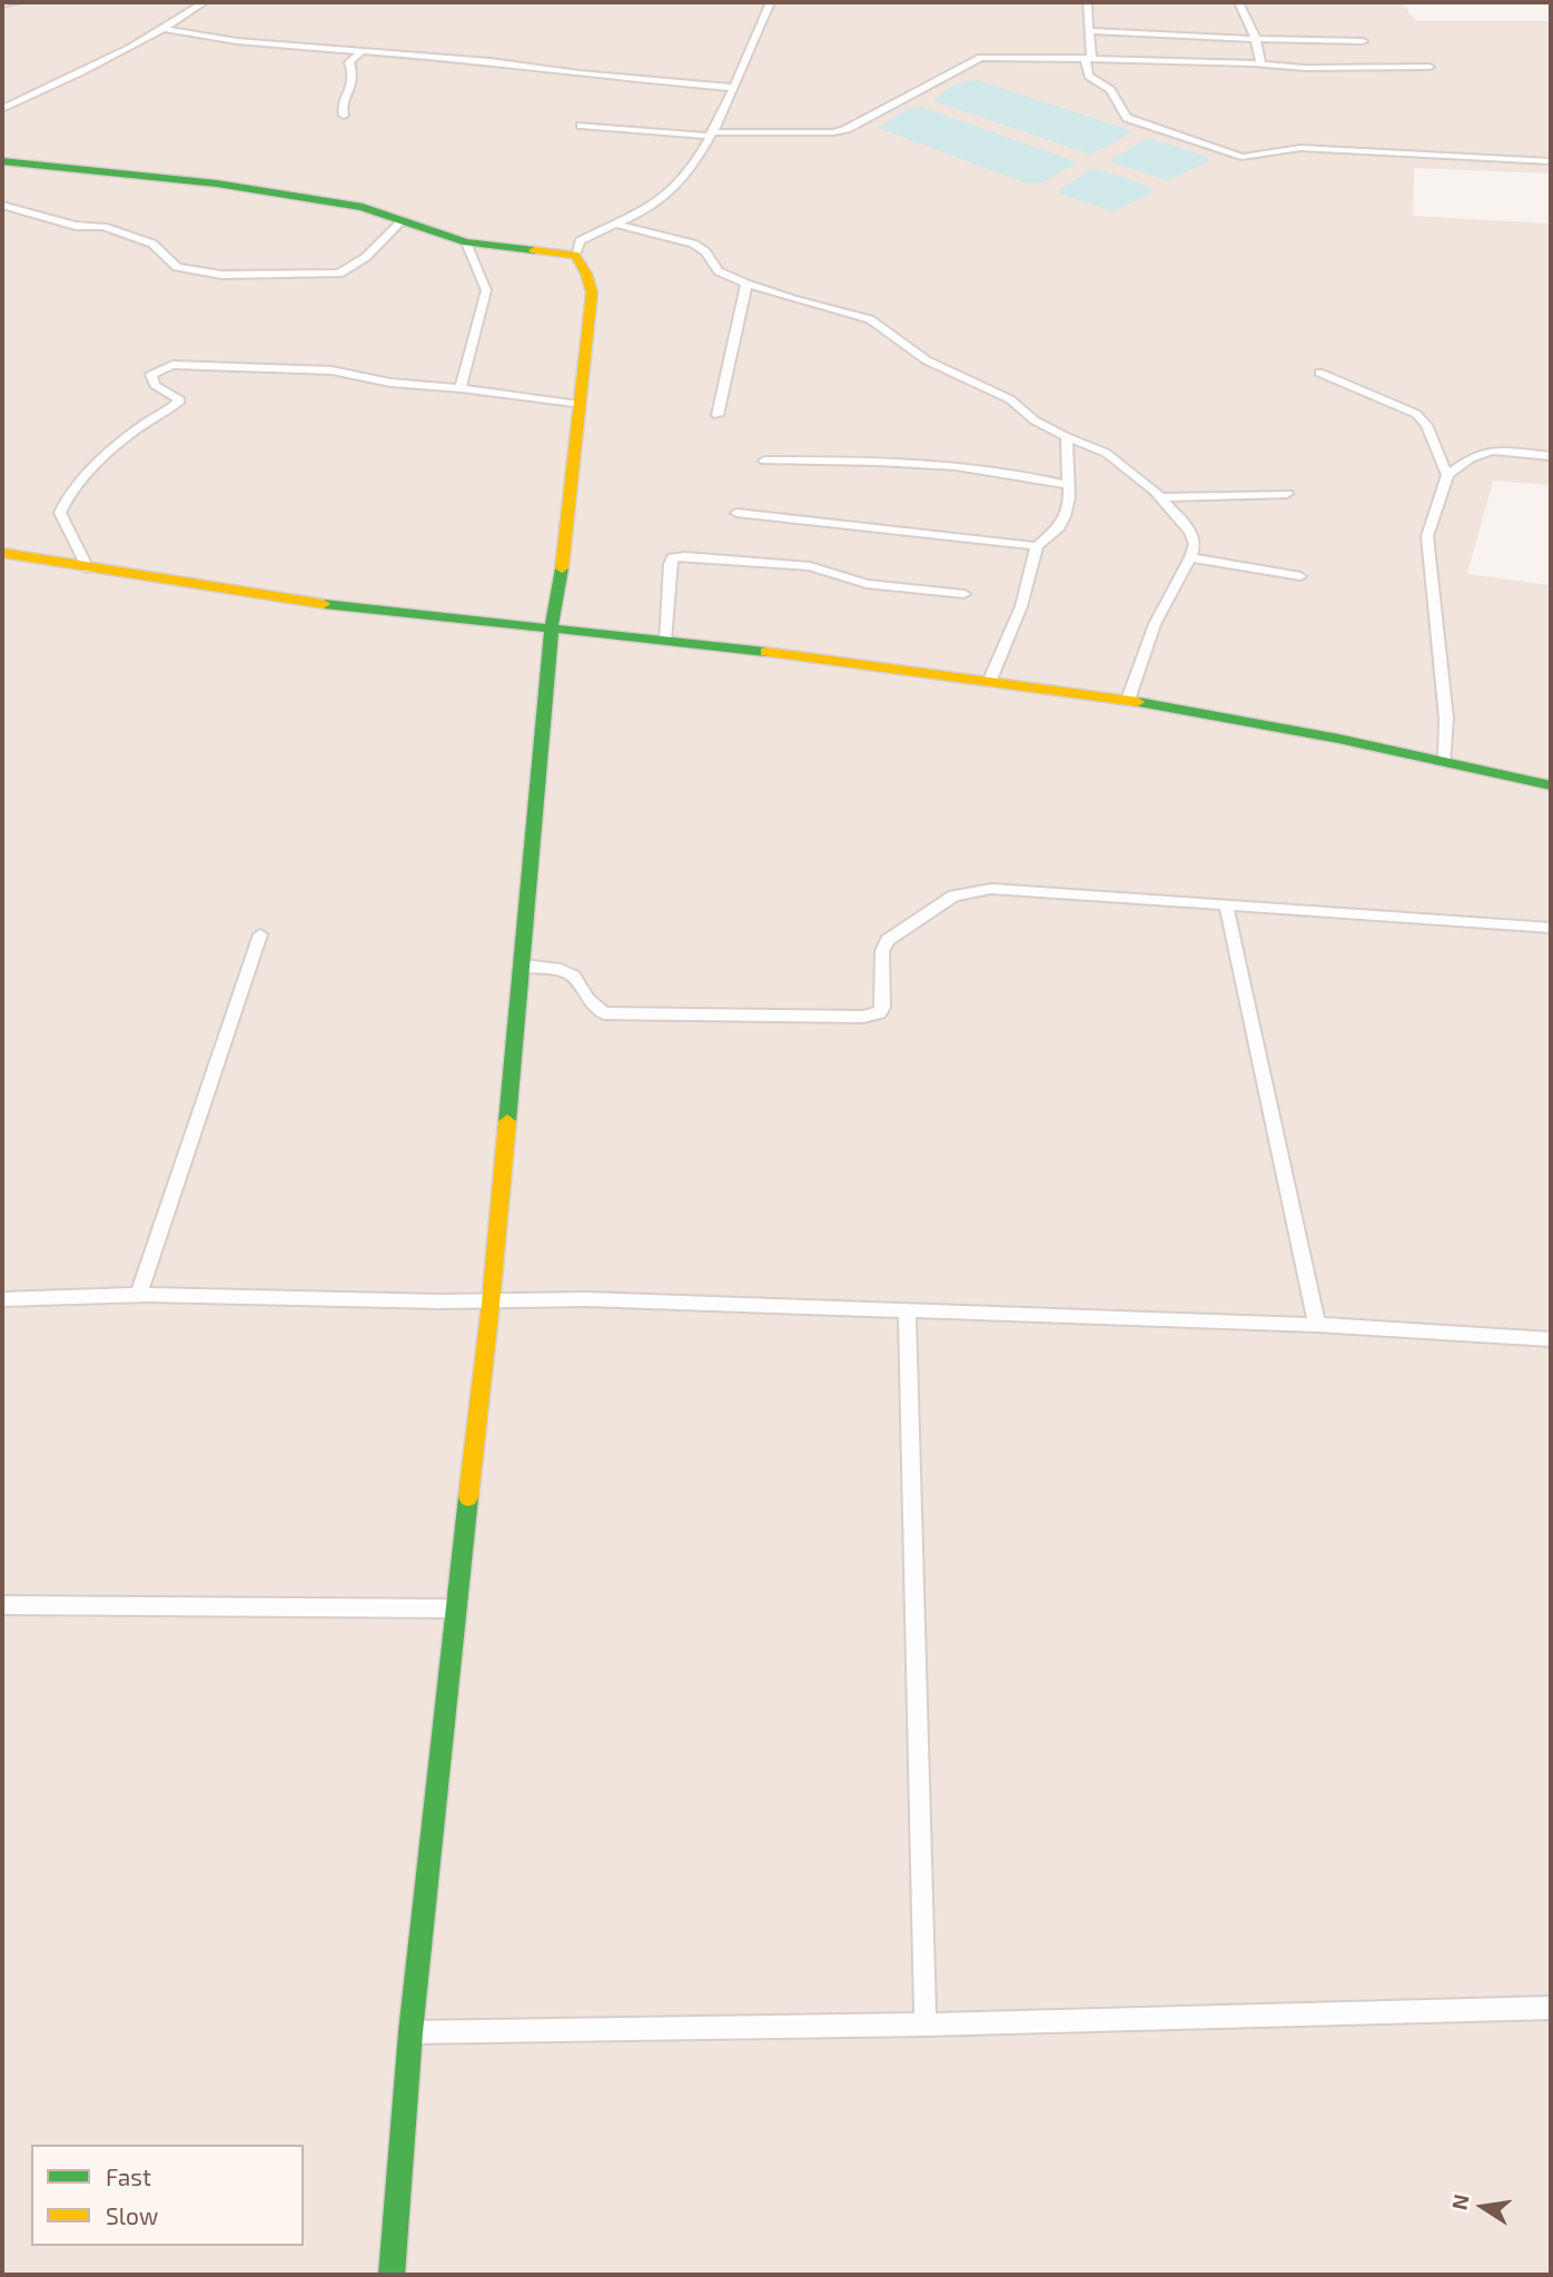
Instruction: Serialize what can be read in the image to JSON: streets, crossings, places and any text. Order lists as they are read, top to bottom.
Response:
{
  "legend": ["Fast", "Slow"],
  "north": "left"
}
